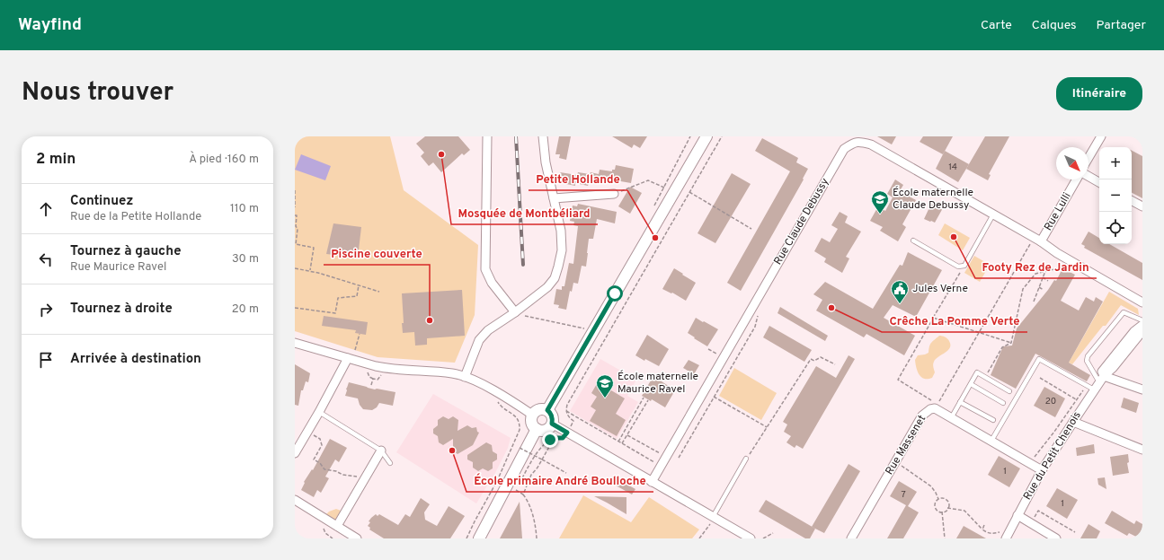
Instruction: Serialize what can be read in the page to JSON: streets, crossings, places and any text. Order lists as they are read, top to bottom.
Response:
{
  "streets": {
    "street": [
      "Rue Lulli",
      "Rue Claude Debussy",
      "Rue Massenet",
      "Rue du Petit Chenois"
    ]
  },
  "crossings": [
    ["Rue Lulli", "Rue Claude Debussy"],
    ["Rue Massenet", "Rue du Petit Chenois"]
  ],
  "places": {
    "other": [
      "Mosquée de Montbéliard",
      "Footy Rez de Jardin",
      "Petite Hollande",
      "Crêche La Pomme Verte",
      "Piscine couverte",
      "École primaire André Boulloche"
    ],
    "school or university": ["École maternelle Claude Debussy", "École maternelle Maurice Ravel"],
    "public building": ["Jules Verne"]
  },
  "house_numbers": [
    "14",
    "20",
    "1",
    "7",
    "1"
  ],
  "north": "bottom right",
  "page": {
    "header": "Wayfind",
    "nav": ["Carte", "Calques", "Partager"],
    "title": "Nous trouver",
    "buttons": "Itinéraire",
    "heading": ["2 min", "À pied · 160 m"],
    "map_buttons": ["+", "−"],
    "list": [
      ["Continuez", "Rue de la Petite Hollande", "110 m"],
      ["Tournez à gauche", "Rue Maurice Ravel", "30 m"],
      ["Tournez à droite", "20 m"],
      "Arrivée à destination"
    ]
  }
}
